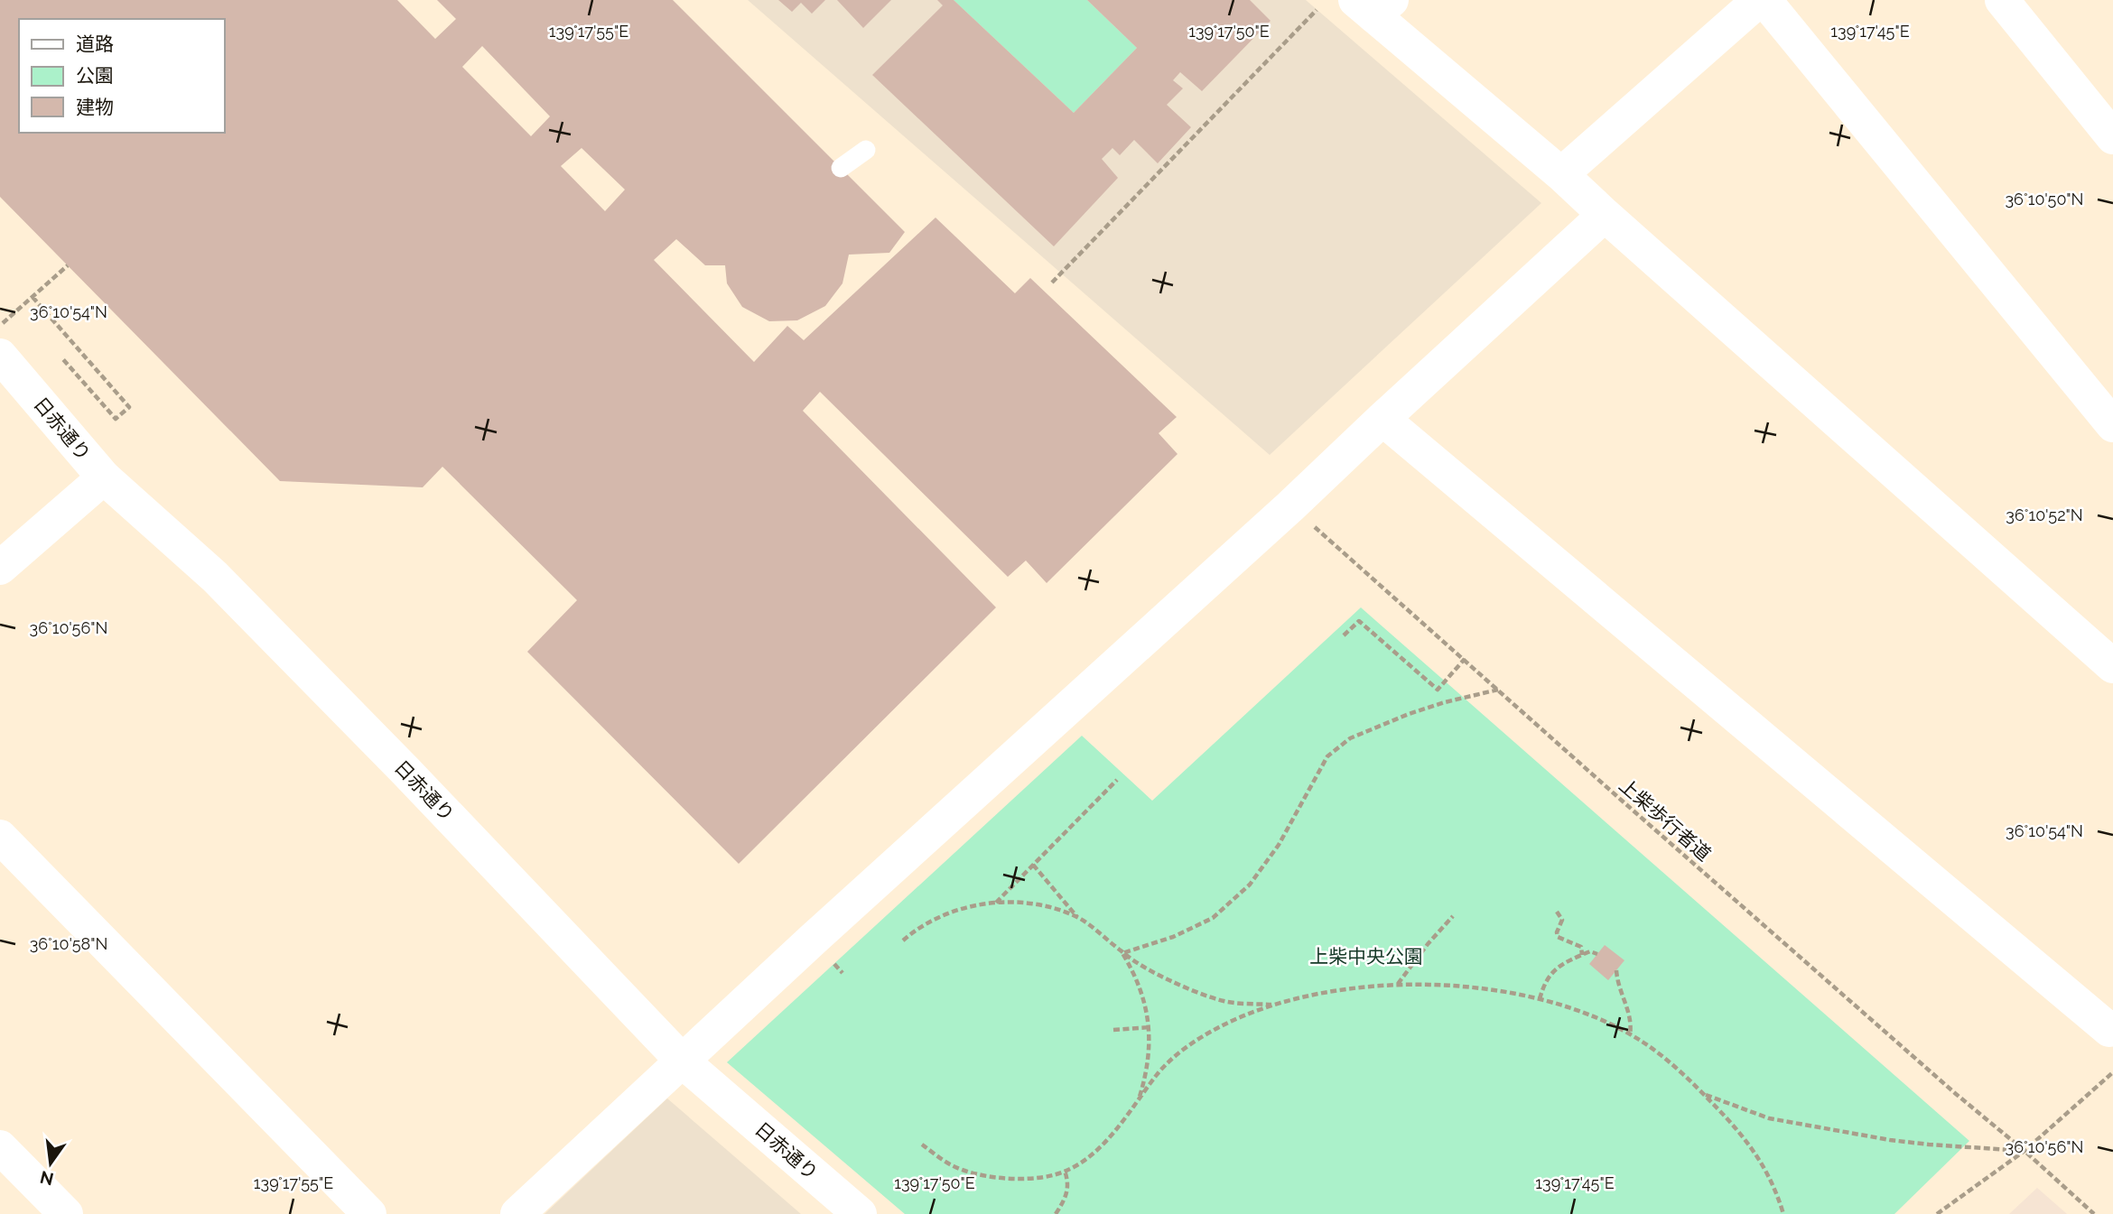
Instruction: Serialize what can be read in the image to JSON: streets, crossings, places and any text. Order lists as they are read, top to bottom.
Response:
{
  "streets": {
    "street": ["日赤通り"],
    "path": ["上柴歩行者道"]
  },
  "parks": ["上柴中央公園"],
  "legend": ["道路", "公園", "建物"],
  "north": "bottom",
  "coordinates": [
    "139°17'55\"E",
    "139°17'50\"E",
    "139°17'45\"E",
    "36°10'50\"N",
    "36°10'54\"N",
    "36°10'52\"N",
    "36°10'56\"N",
    "36°10'58\"N"
  ]
}
